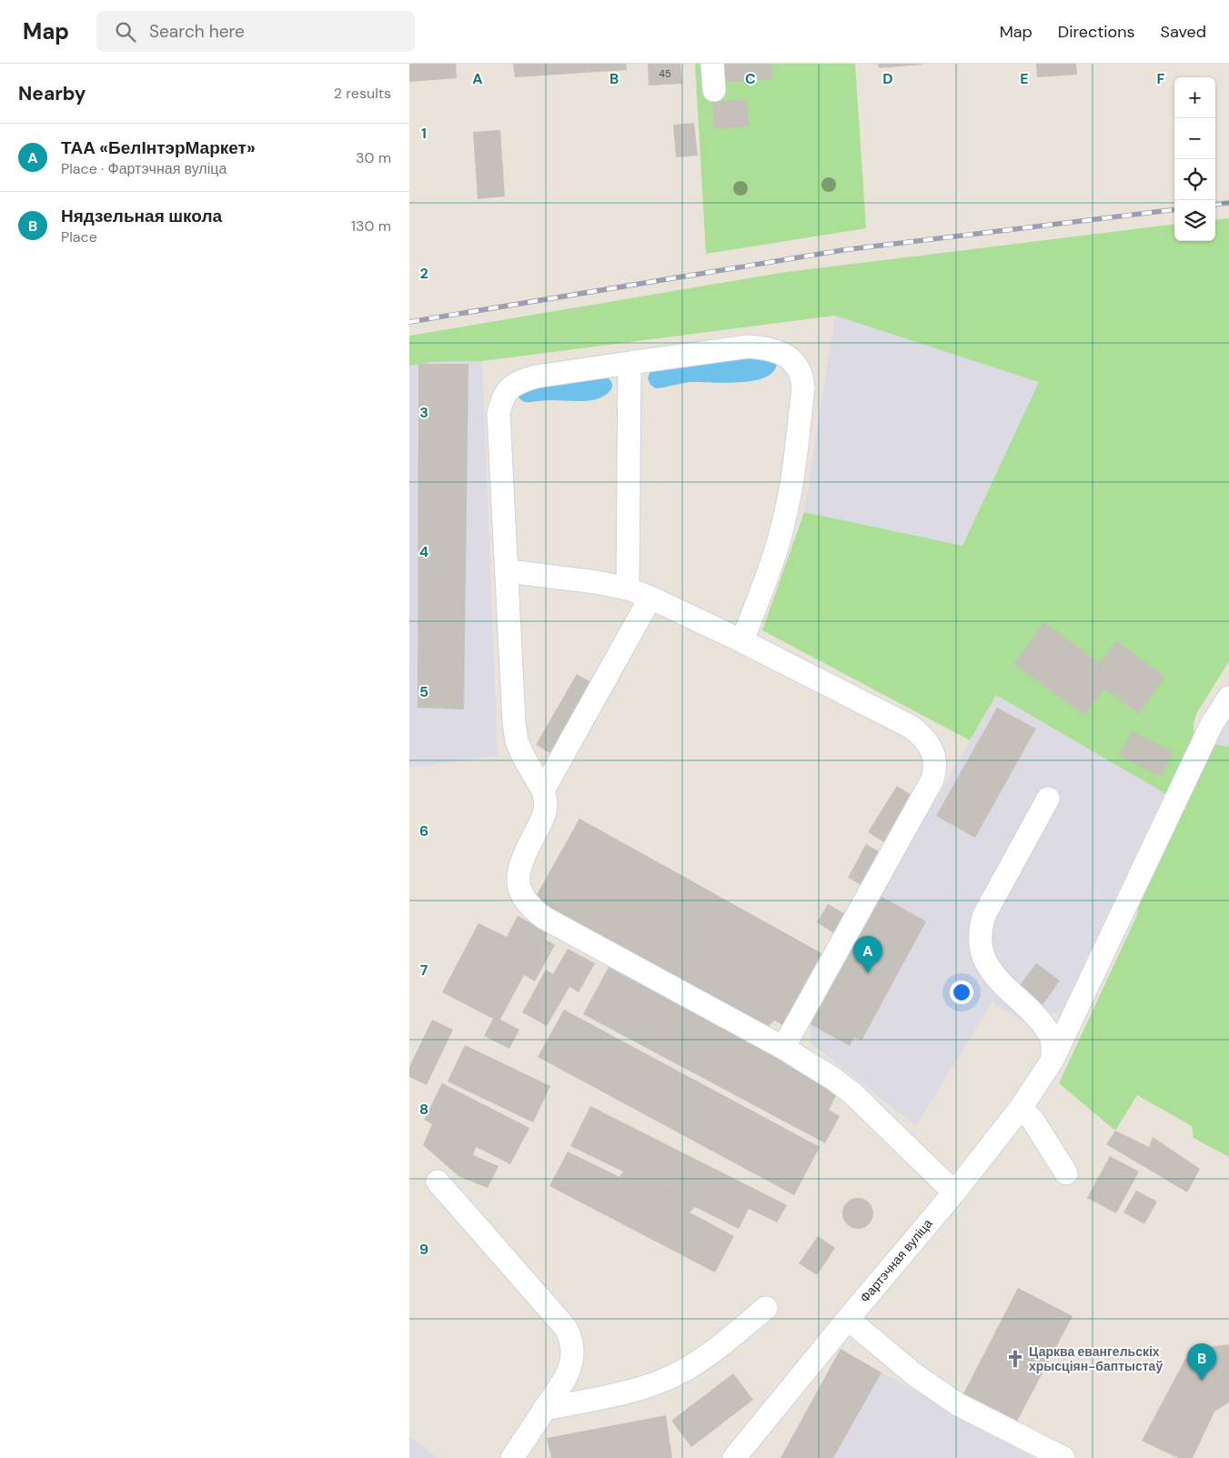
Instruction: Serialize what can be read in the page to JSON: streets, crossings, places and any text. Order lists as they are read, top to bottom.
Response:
{
  "streets": {
    "street": ["Фартэчная вуліца"]
  },
  "places": {
    "church": ["Царква евангельскіх хрысціян-баптыстаў"]
  },
  "house_numbers": ["45"],
  "page": {
    "header": "Map",
    "search": "Search here",
    "nav": ["Map", "Directions", "Saved"],
    "heading": ["Nearby", "2 results"],
    "map_buttons": ["+", "−"],
    "list": [
      {
        "mark": "A",
        "name": "ТАА «БелІнтэрМаркет»",
        "note": "Place · Фартэчная вуліца",
        "value": "30 m"
      },
      {
        "mark": "B",
        "name": "Нядзельная школа",
        "note": "Place",
        "value": "130 m"
      }
    ],
    "pins": ["A", "B"]
  },
  "grid": {
    "columns": [
      "A",
      "B",
      "C",
      "D",
      "E",
      "F"
    ],
    "rows": [
      "1",
      "2",
      "3",
      "4",
      "5",
      "6",
      "7",
      "8",
      "9"
    ]
  }
}
